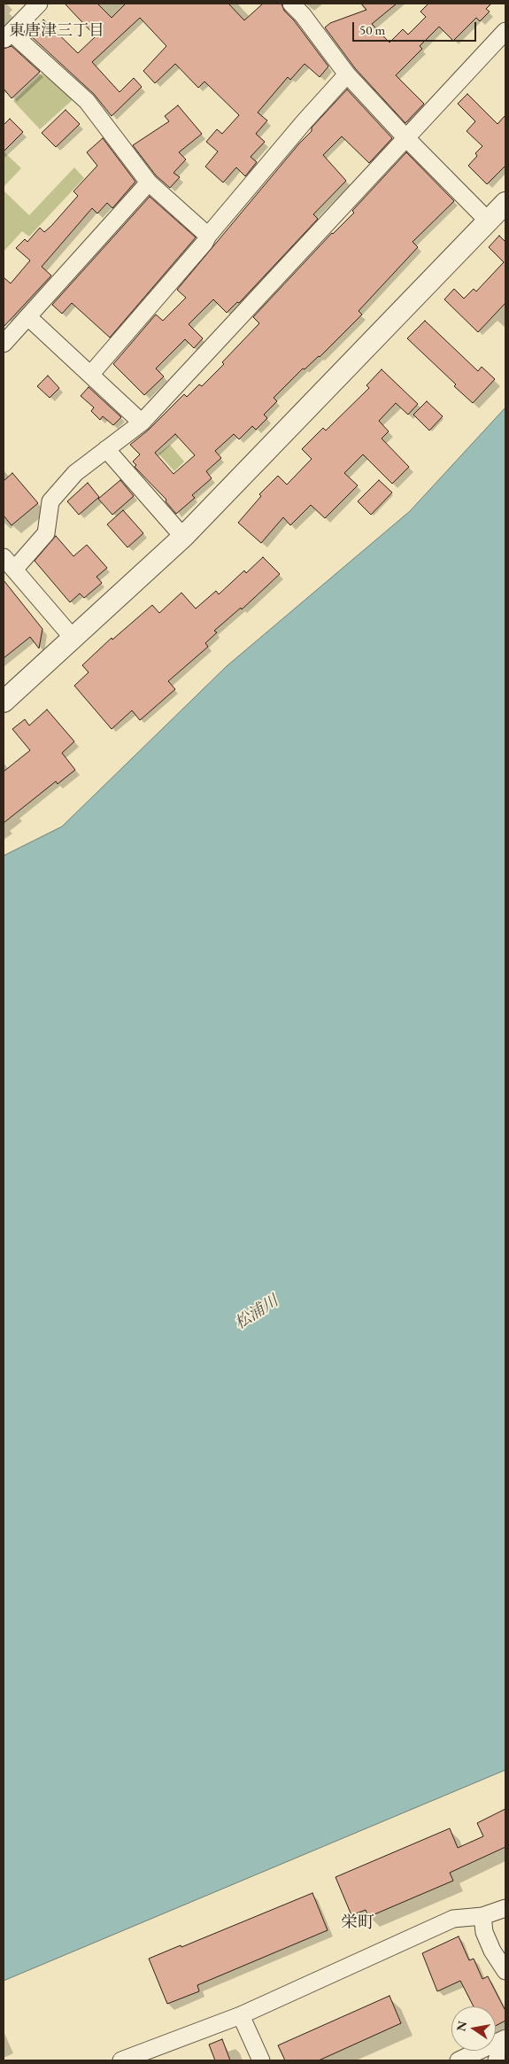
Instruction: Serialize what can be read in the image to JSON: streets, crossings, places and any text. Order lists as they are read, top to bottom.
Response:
{
  "districts": ["東唐津三丁目", "栄町"],
  "water": ["松浦川"],
  "scale_bar": "50 m",
  "north": "left"
}
